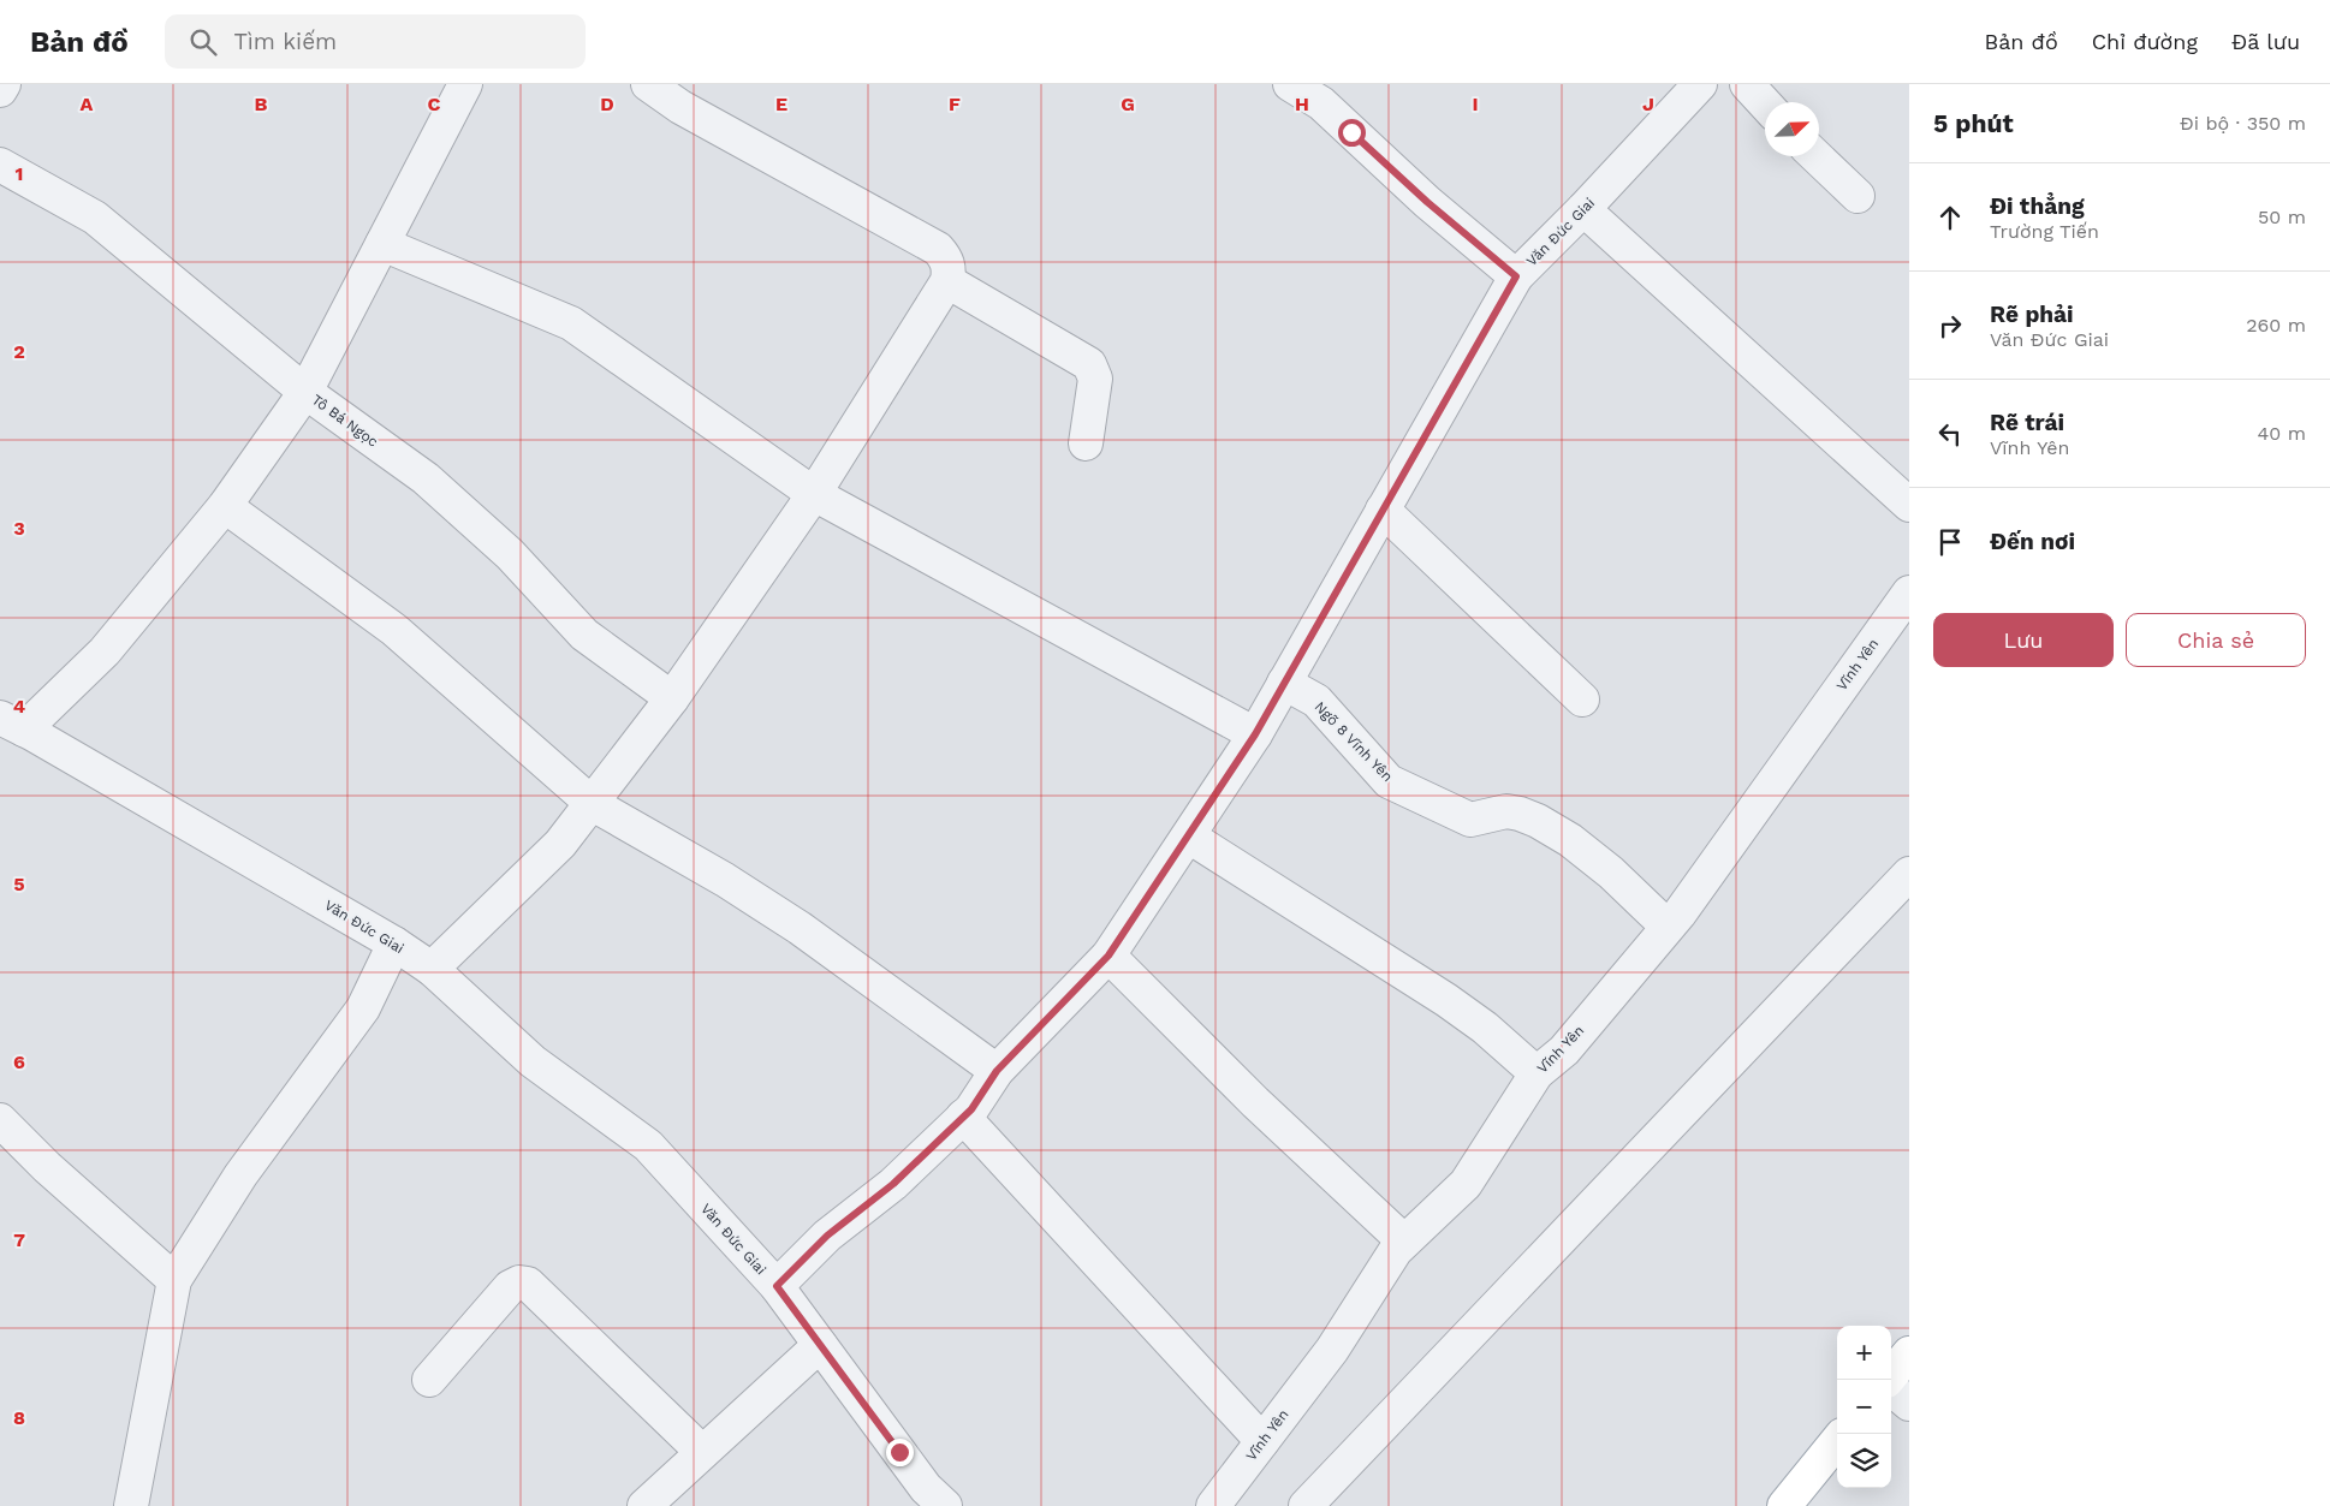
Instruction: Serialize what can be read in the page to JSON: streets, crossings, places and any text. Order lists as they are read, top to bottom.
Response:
{
  "streets": {
    "street": [
      "Văn Đức Giai",
      "Tô Bá Ngọc",
      "Vĩnh Yên",
      "Ngõ 8 Vĩnh Yên"
    ]
  },
  "crossings": [
    ["Văn Đức Giai", "Ngõ 8 Vĩnh Yên"],
    ["Vĩnh Yên", "Ngõ 8 Vĩnh Yên"]
  ],
  "north": "top right",
  "page": {
    "header": "Bản đồ",
    "search": "Tìm kiếm",
    "nav": ["Bản đồ", "Chỉ đường", "Đã lưu"],
    "heading": ["5 phút", "Đi bộ · 350 m"],
    "list": [
      ["Đi thẳng", "Trường Tiến", "50 m"],
      ["Rẽ phải", "Văn Đức Giai", "260 m"],
      ["Rẽ trái", "Vĩnh Yên", "40 m"],
      "Đến nơi"
    ],
    "buttons": ["Lưu", "Chia sẻ"],
    "map_buttons": ["+", "−"]
  },
  "grid": {
    "columns": [
      "A",
      "B",
      "C",
      "D",
      "E",
      "F",
      "G",
      "H",
      "I",
      "J"
    ],
    "rows": [
      "1",
      "2",
      "3",
      "4",
      "5",
      "6",
      "7",
      "8"
    ]
  }
}
